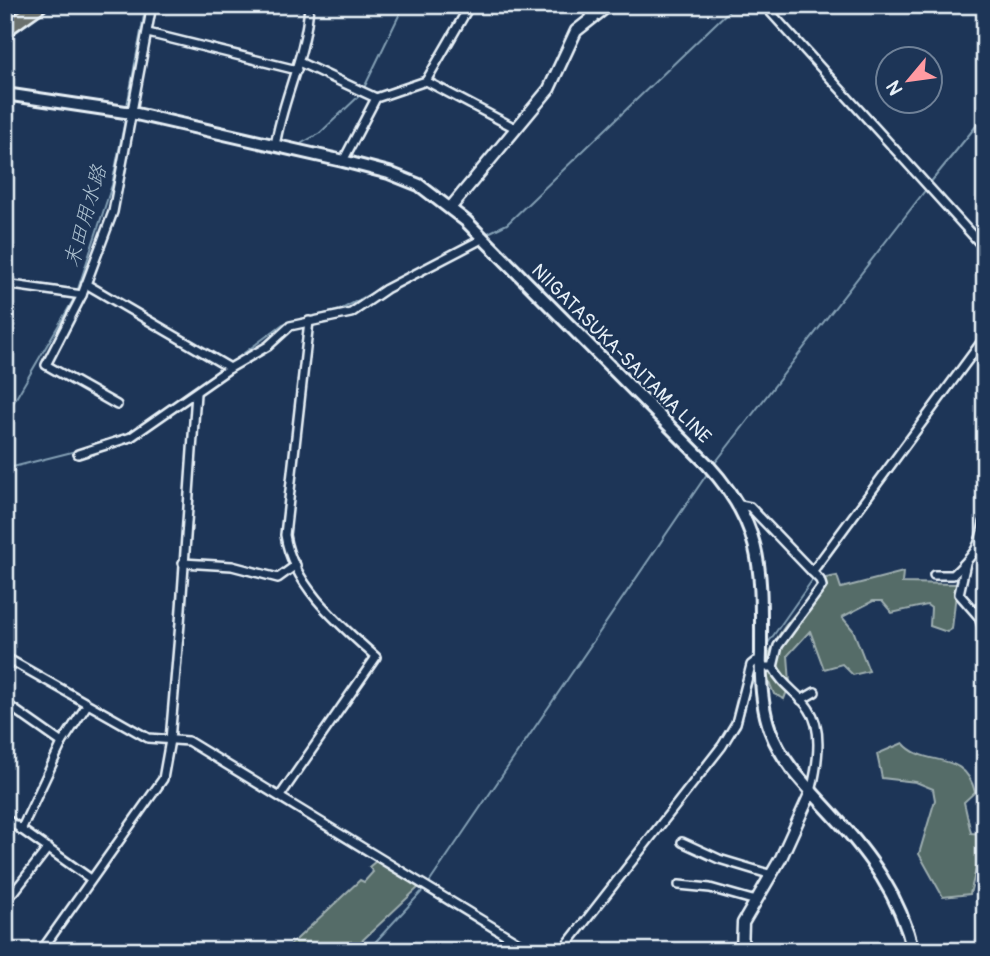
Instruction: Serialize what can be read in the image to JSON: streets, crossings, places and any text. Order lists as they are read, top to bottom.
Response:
{
  "streets": {
    "main road": ["NIIGATASUKA-SAITAMA LINE"]
  },
  "water": ["末田用水路"],
  "north": "bottom left"
}
